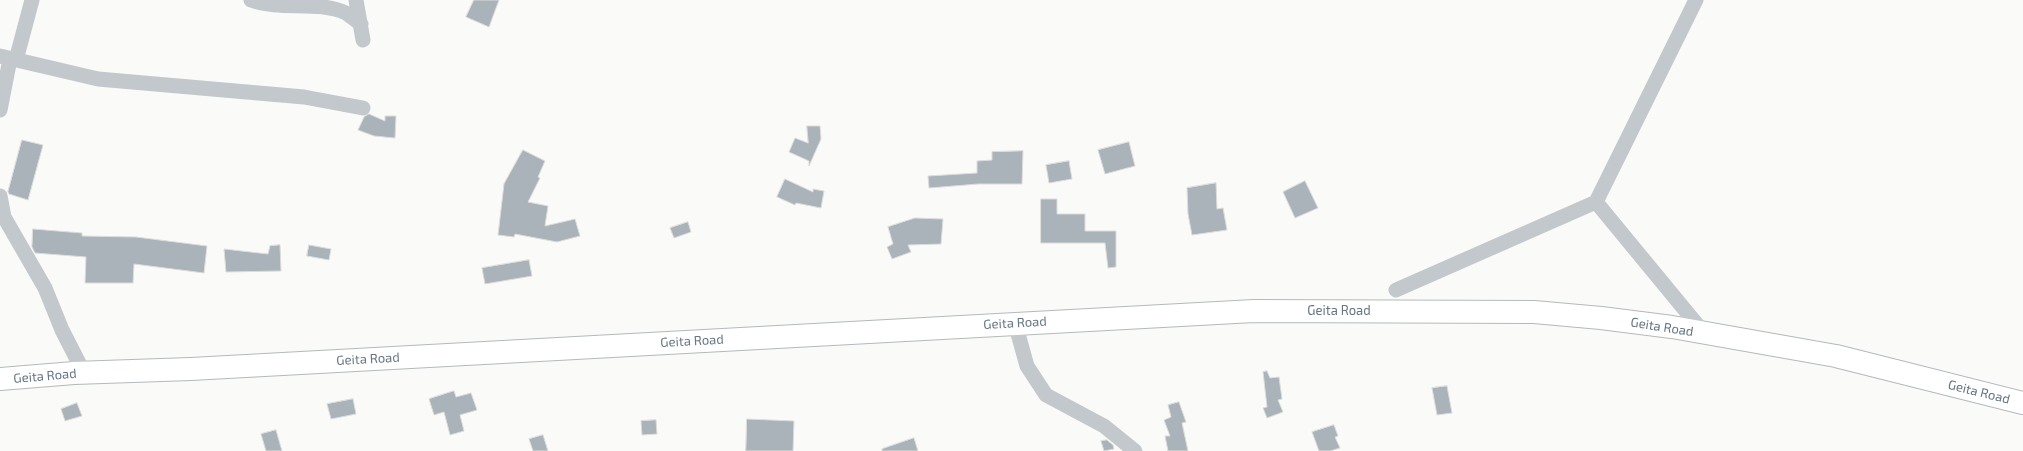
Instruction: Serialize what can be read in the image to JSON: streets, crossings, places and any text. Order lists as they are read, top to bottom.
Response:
{
  "streets": {
    "highway": ["Geita Road"]
  }
}
